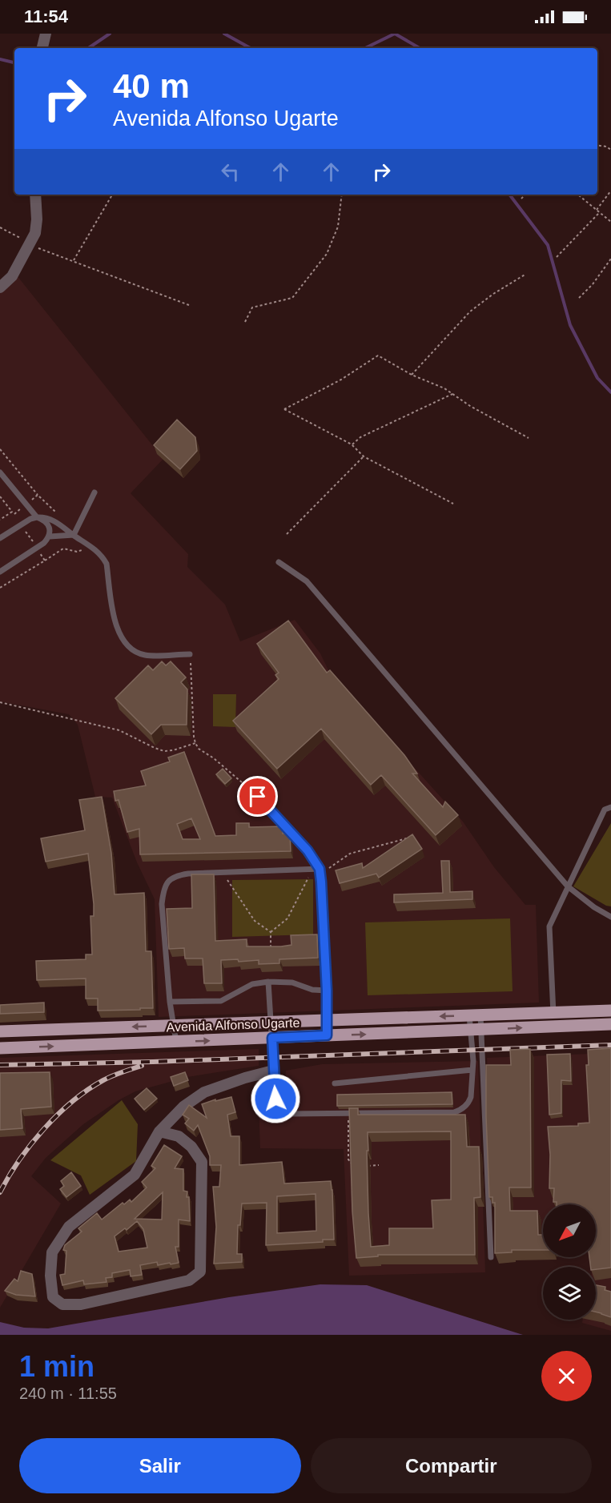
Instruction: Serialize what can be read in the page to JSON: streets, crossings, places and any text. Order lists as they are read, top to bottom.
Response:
{
  "streets": {
    "main road": ["Avenida Alfonso Ugarte"]
  },
  "north": "bottom left",
  "page": {
    "status": "11:54",
    "turn": ["40 m", "Avenida Alfonso Ugarte"],
    "heading": ["1 min", "240 m · 11:55"],
    "buttons": ["Salir", "Compartir"]
  }
}
